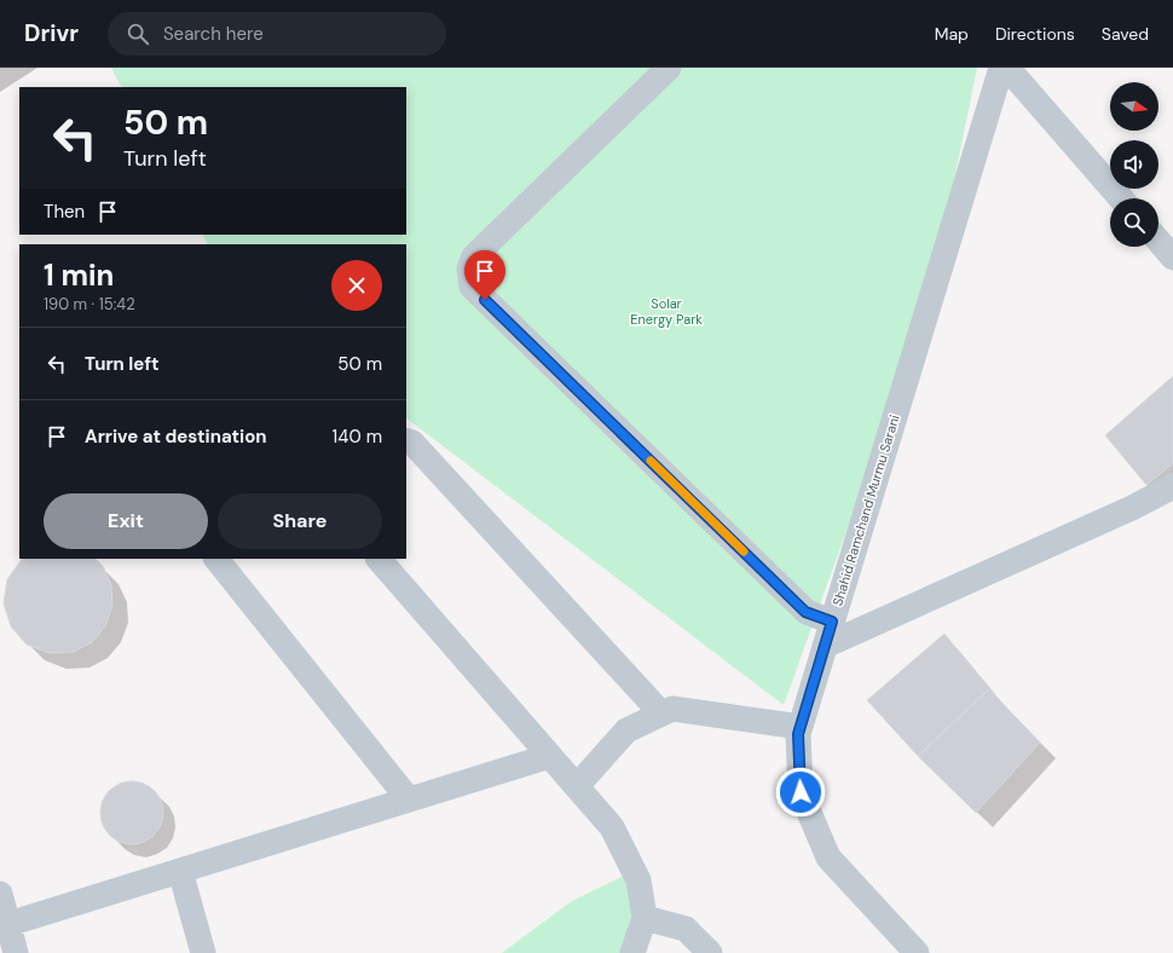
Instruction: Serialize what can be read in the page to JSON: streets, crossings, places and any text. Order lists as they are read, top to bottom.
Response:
{
  "streets": {
    "street": ["Shahid Ramchand Murmu Sarani"]
  },
  "parks": ["Solar Energy Park"],
  "north": "right",
  "page": {
    "header": "Drivr",
    "search": "Search here",
    "nav": ["Map", "Directions", "Saved"],
    "turn": ["50 m", "Turn left"],
    "then": "Then",
    "heading": ["1 min", "190 m · 15:42"],
    "list": [
      {
        "name": "Turn left",
        "value": "50 m"
      },
      {
        "name": "Arrive at destination",
        "value": "140 m"
      }
    ],
    "buttons": ["Exit", "Share"]
  }
}
